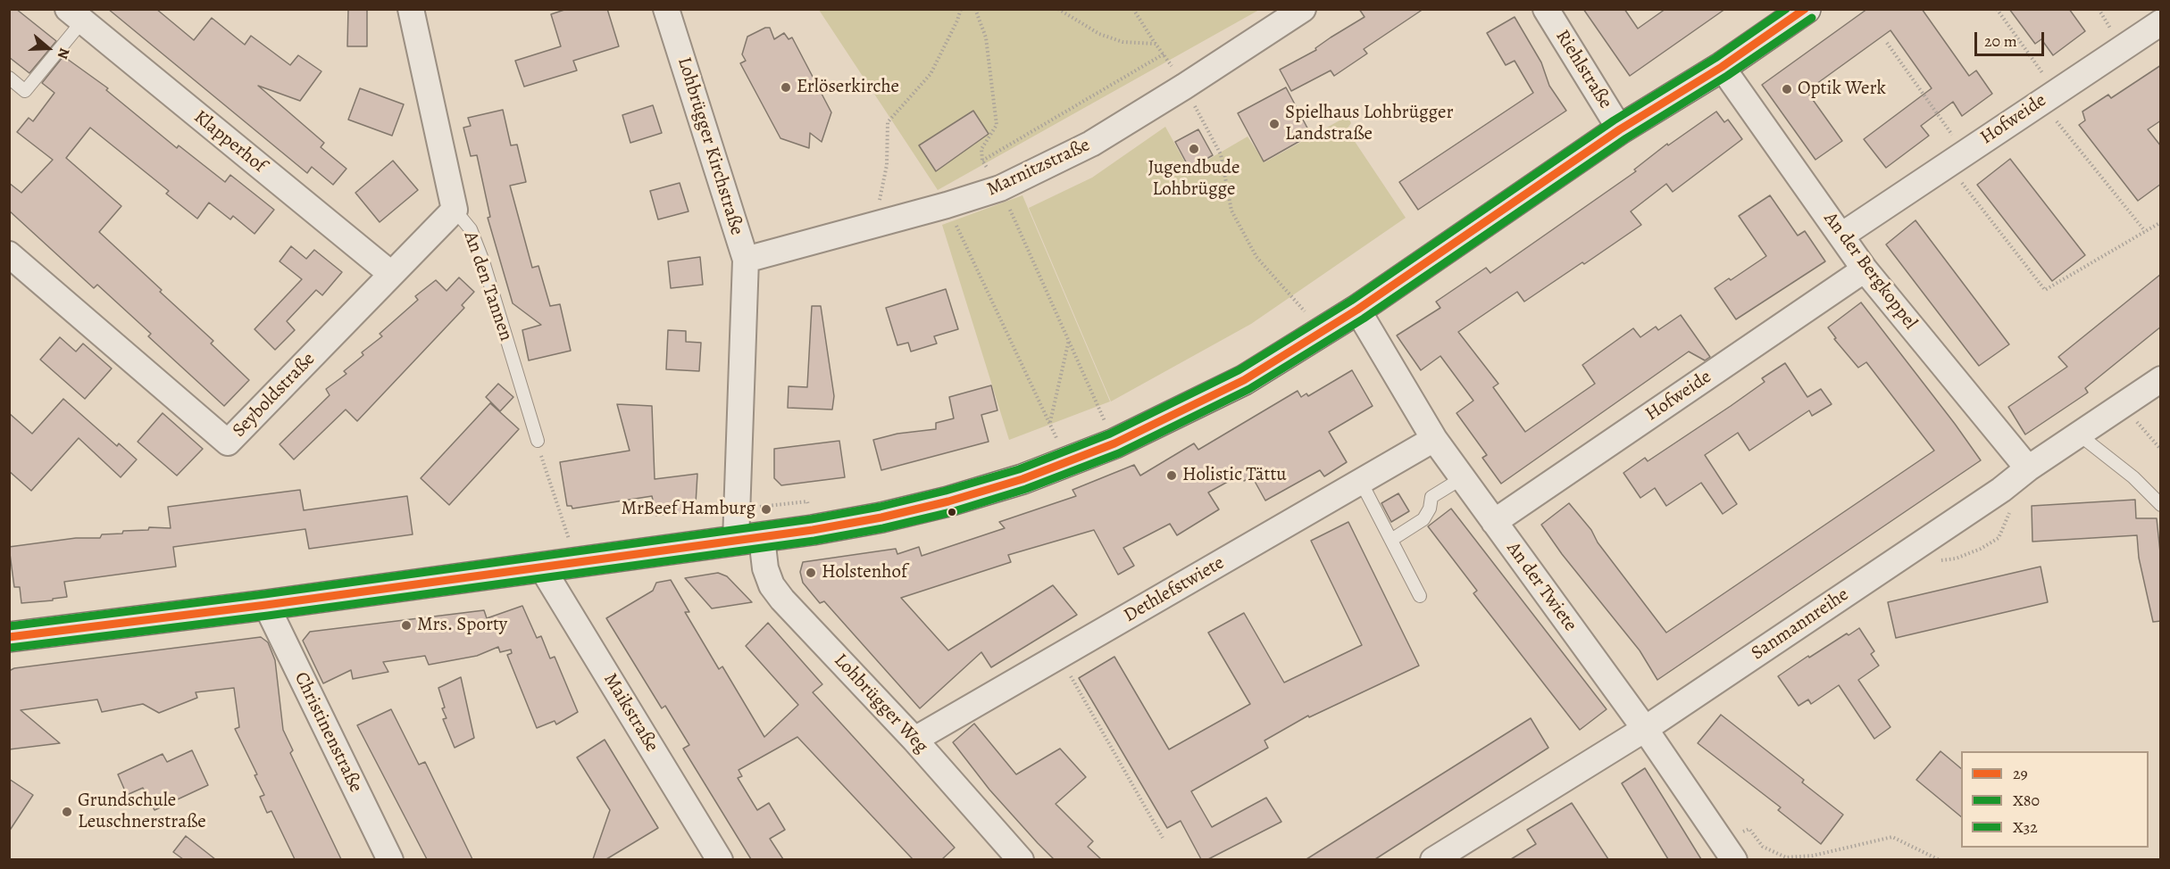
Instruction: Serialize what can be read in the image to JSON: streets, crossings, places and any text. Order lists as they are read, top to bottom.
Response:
{
  "streets": {
    "street": [
      "Riehlstraße",
      "Hofweide",
      "Klapperhof",
      "Lohbrügger Kirchstraße",
      "Marnitzstraße",
      "An der Bergkoppel",
      "An den Tannen",
      "Seyboldstraße",
      "An der Twiete",
      "Dethlefstwiete",
      "Sanmannreihe",
      "Lohbrügger Weg",
      "Maikstraße",
      "Christinenstraße"
    ]
  },
  "crossings": [
    ["Hofweide", "An der Bergkoppel"],
    ["Hofweide", "An der Twiete"],
    ["Klapperhof", "Seyboldstraße"],
    ["Lohbrügger Kirchstraße", "Marnitzstraße"],
    ["Lohbrügger Kirchstraße", "Lohbrügger Weg"],
    ["An der Bergkoppel", "Sanmannreihe"],
    ["An den Tannen", "Seyboldstraße"],
    ["An der Twiete", "Dethlefstwiete"],
    ["An der Twiete", "Sanmannreihe"],
    ["Dethlefstwiete", "Lohbrügger Weg"]
  ],
  "places": [
    "Erlöserkirche",
    "Optik Werk",
    "Spielhaus Lohbrügger Landstraße",
    "Jugendbude Lohbrügge",
    "Holistic Tättu",
    "MrBeef Hamburg",
    "Holstenhof",
    "Mrs. Sporty",
    "Grundschule Leuschnerstraße"
  ],
  "lines": ["transit line 29", "transit line X32", "transit line X80"],
  "legend": ["29", "X80", "X32"],
  "scale_bar": "20 m",
  "north": "right"
}
